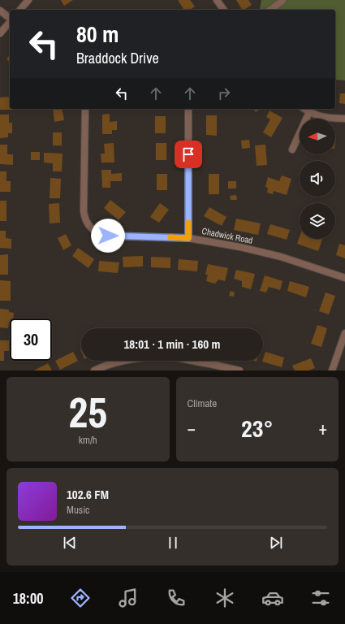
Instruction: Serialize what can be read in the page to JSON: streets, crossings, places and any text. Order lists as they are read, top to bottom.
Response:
{
  "streets": {
    "street": ["Chadwick Road"]
  },
  "north": "left",
  "page": {
    "turn": ["80 m", "Braddock Drive"],
    "limit": "30",
    "trip": "18:01 · 1 min · 160 m",
    "tile": [
      ["25", "km/h"],
      "Climate"
    ],
    "heat": ["−", "23°", "+"],
    "song": ["102.6 FM", "Music"],
    "tabs": "18:00"
  }
}
